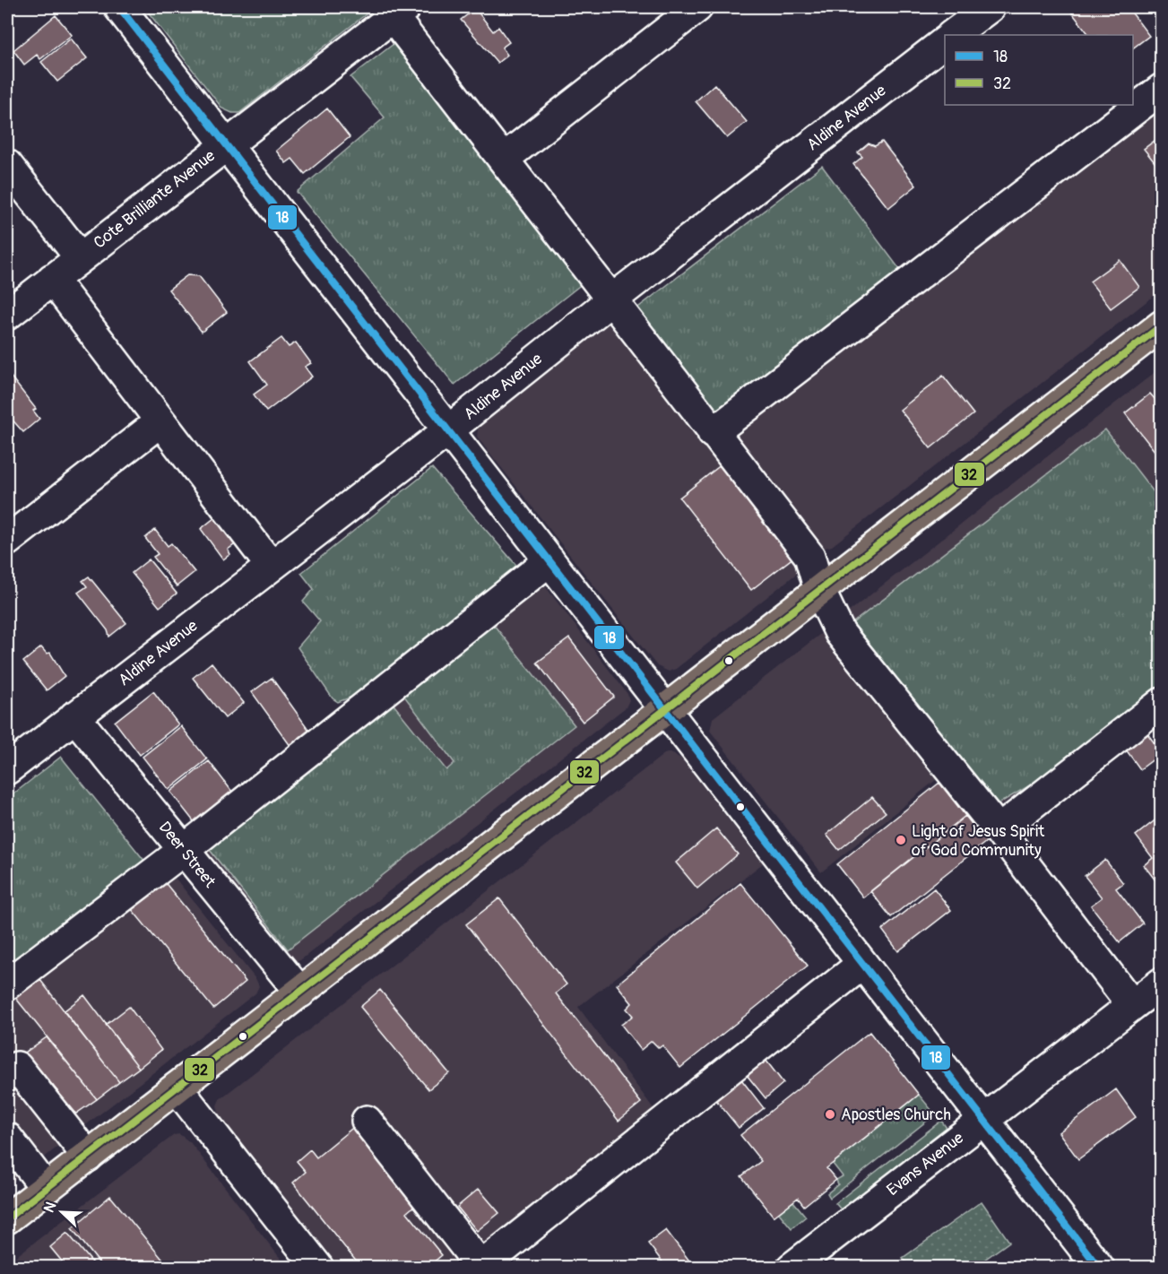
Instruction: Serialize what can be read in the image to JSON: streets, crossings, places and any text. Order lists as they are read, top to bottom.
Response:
{
  "streets": {
    "street": [
      "Aldine Avenue",
      "Cote Brilliante Avenue",
      "Deer Street",
      "Evans Avenue"
    ]
  },
  "crossings": [
    ["Aldine Avenue", "Deer Street"]
  ],
  "places": ["Light of Jesus Spirit of God Community", "Apostles Church"],
  "lines": ["transit line 18", "transit line 32"],
  "legend": ["18", "32"],
  "north": "top left"
}
